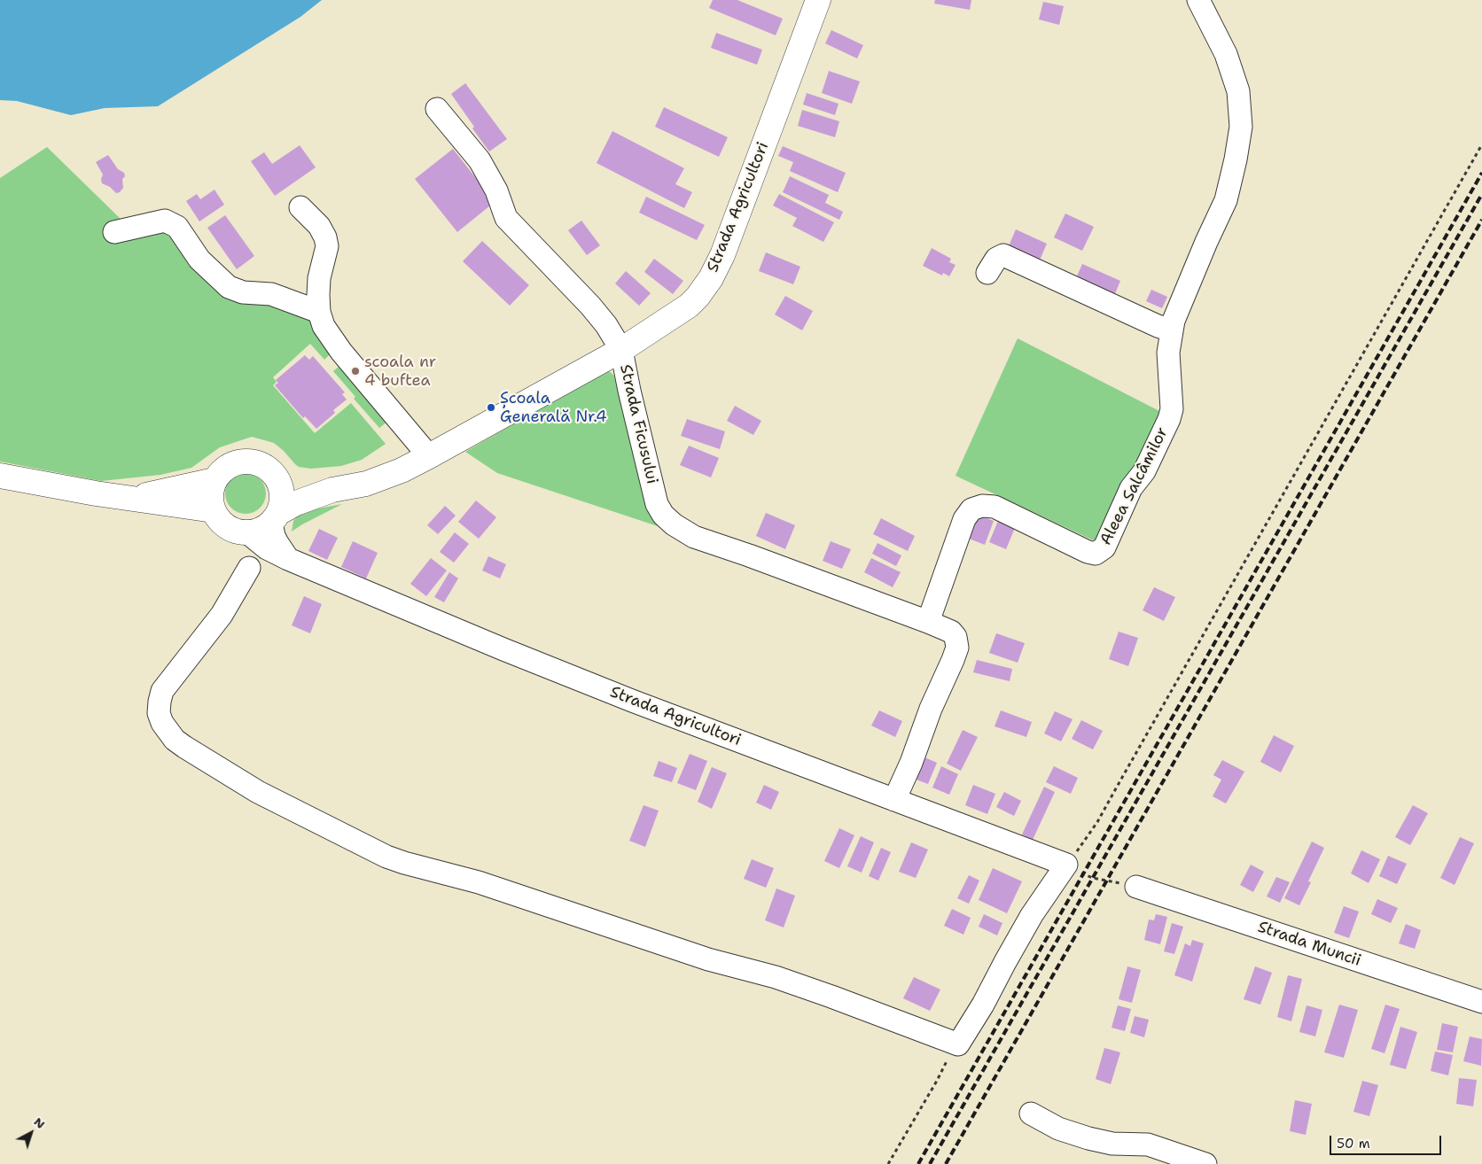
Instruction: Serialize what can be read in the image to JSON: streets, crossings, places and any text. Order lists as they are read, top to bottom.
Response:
{
  "streets": {
    "main road": ["Strada Agricultori"],
    "street": ["Strada Ficusului", "Aleea Salcâmilor", "Strada Muncii"]
  },
  "crossings": [
    ["Strada Agricultori", "Strada Ficusului"],
    ["Strada Ficusului", "Aleea Salcâmilor"]
  ],
  "places": ["scoala nr 4 buftea", "Școala Generală Nr.4"],
  "scale_bar": "50 m",
  "north": "top right"
}
